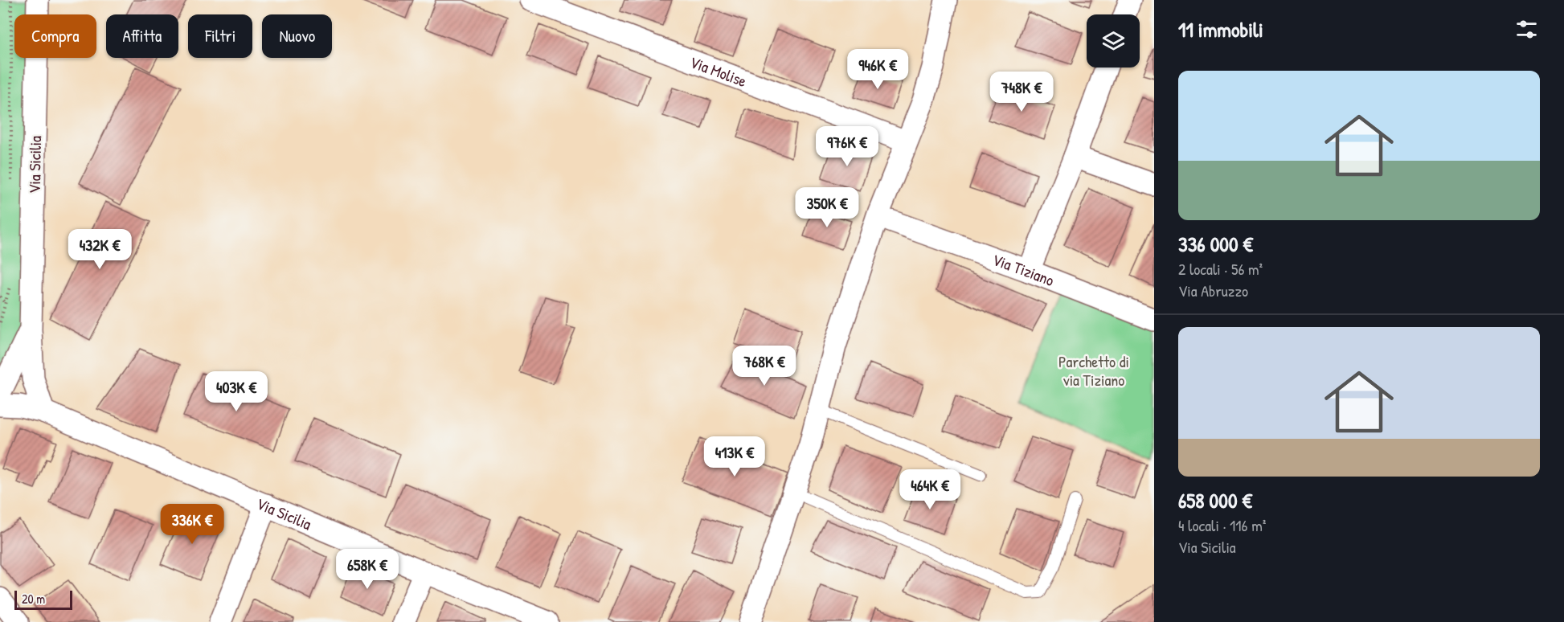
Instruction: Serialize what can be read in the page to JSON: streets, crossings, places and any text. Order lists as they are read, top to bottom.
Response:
{
  "streets": {
    "street": ["Via Molise", "Via Sicilia", "Via Tiziano"]
  },
  "parks": ["Parchetto di via Tiziano"],
  "scale_bar": "20 m",
  "page": {
    "heading": "11 immobili",
    "chip": [
      "Compra",
      "Affitta",
      "Filtri",
      "Nuovo"
    ],
    "price": [
      "946K €",
      "748K €",
      "976K €",
      "350K €",
      "432K €",
      "768K €",
      "403K €",
      "413K €",
      "464K €",
      "336K €",
      "658K €"
    ],
    "list": [
      {
        "name": "336 000 €",
        "note": "2 locali · 56 m² · Via Abruzzo"
      },
      {
        "name": "658 000 €",
        "note": "4 locali · 116 m² · Via Sicilia"
      }
    ],
    "scale": "20 m"
  }
}
